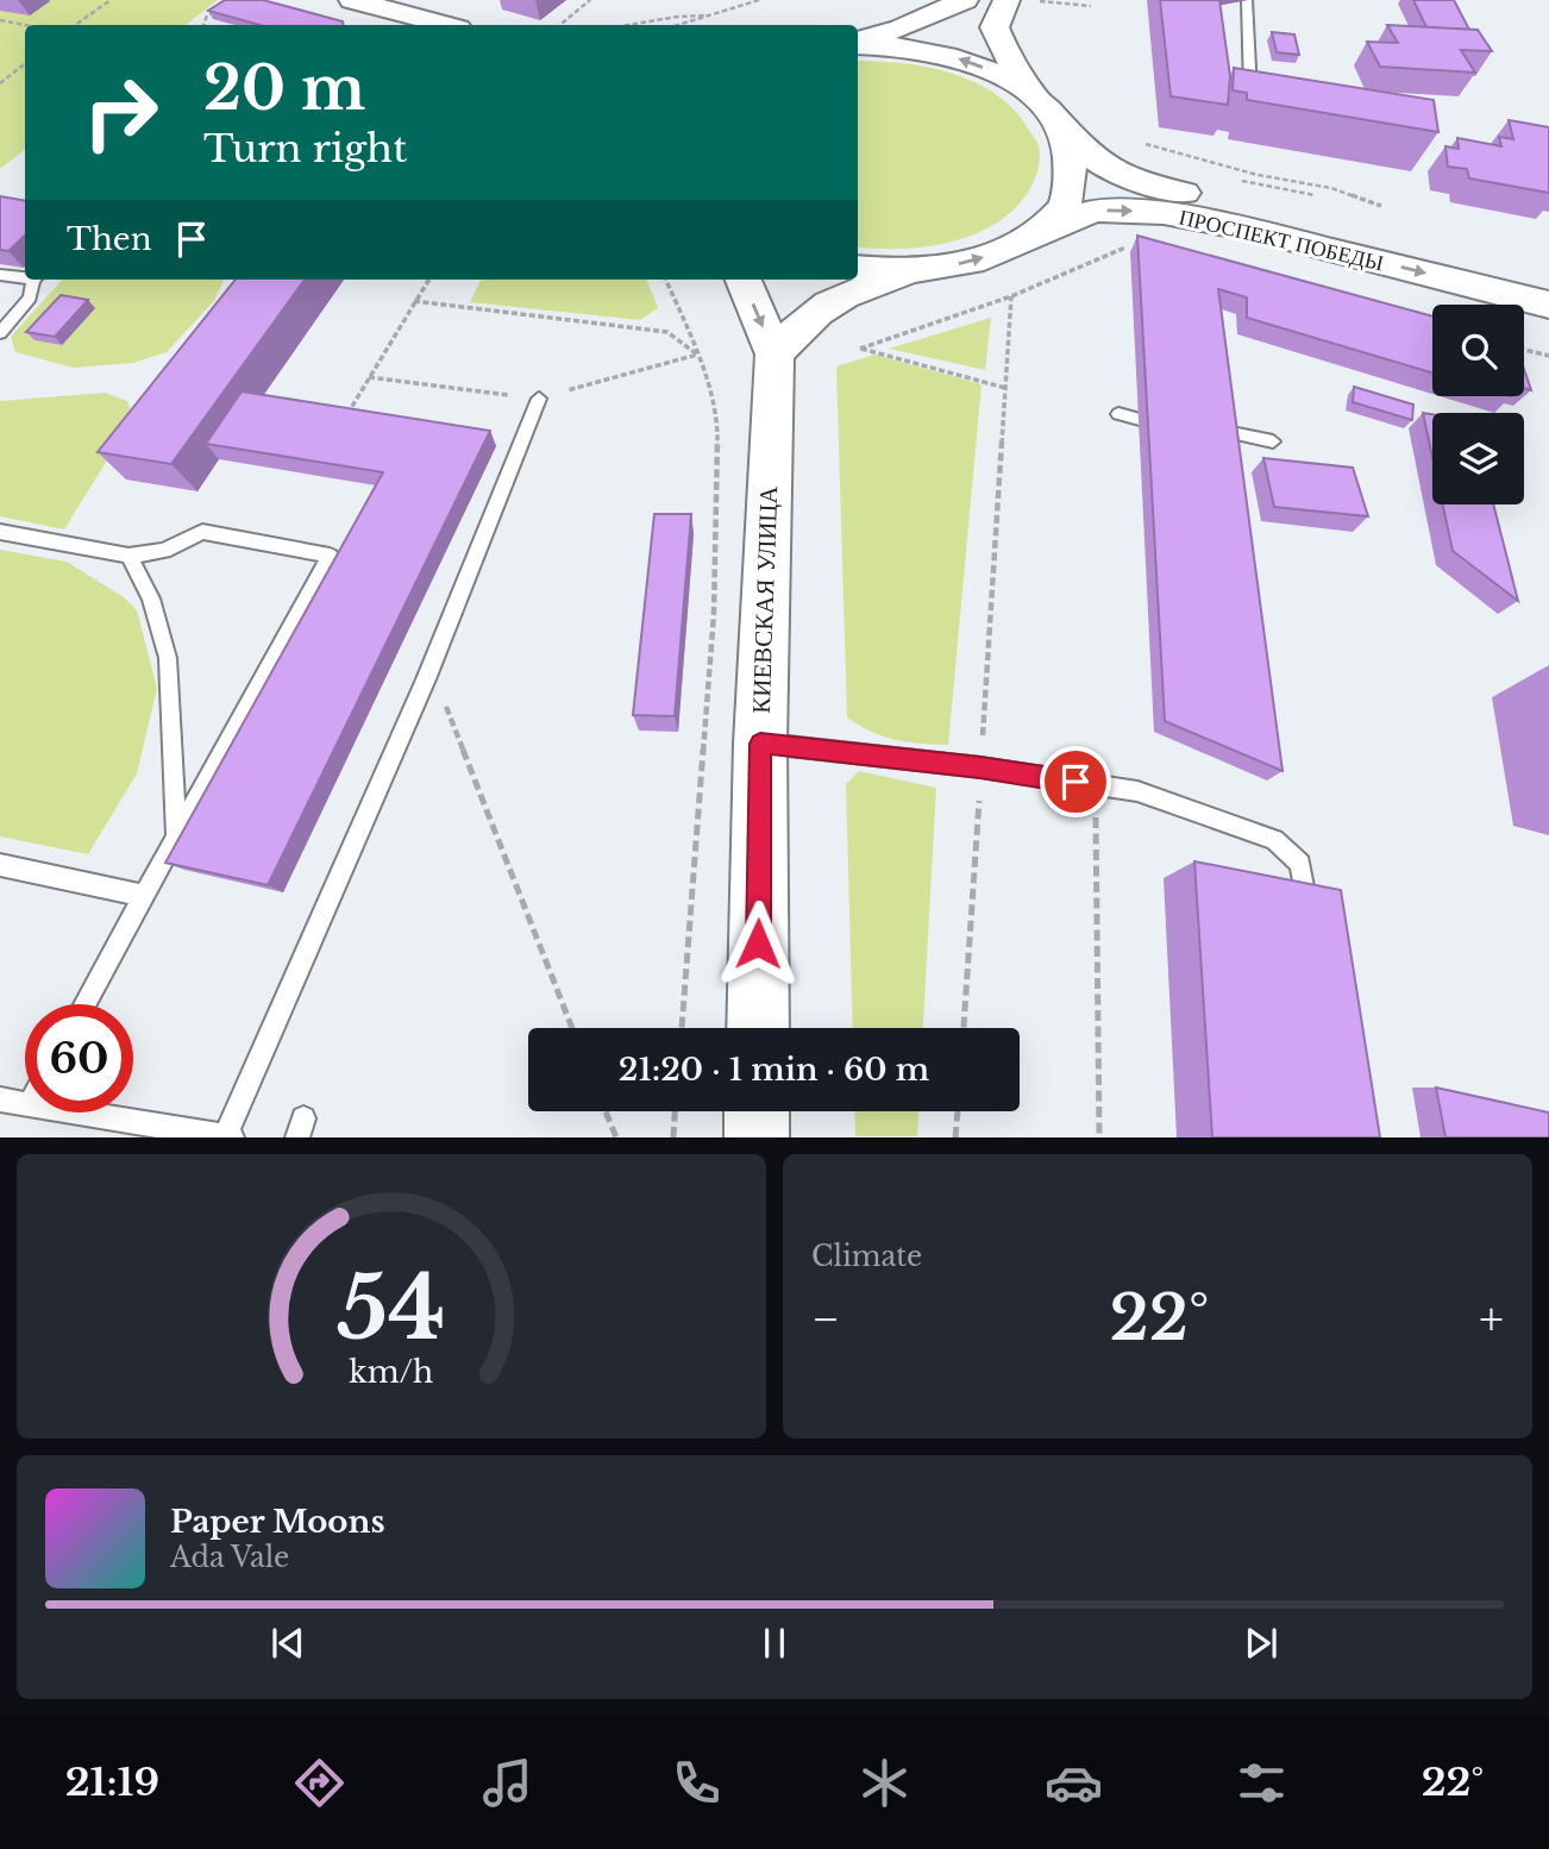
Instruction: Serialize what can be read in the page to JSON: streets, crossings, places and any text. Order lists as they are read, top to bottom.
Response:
{
  "streets": {
    "main road": ["ПРОСПЕКТ ПОБЕДЫ", "КИЕВСКАЯ УЛИЦА"]
  },
  "page": {
    "turn": ["20 m", "Turn right"],
    "then": "Then",
    "limit": "60",
    "trip": "21:20 · 1 min · 60 m",
    "tile": "Climate",
    "heat": ["−", "22°", "+"],
    "song": ["Paper Moons", "Ada Vale"],
    "tabs": ["21:19", "22°"],
    "gauge": ["54", "km/h"]
  }
}
